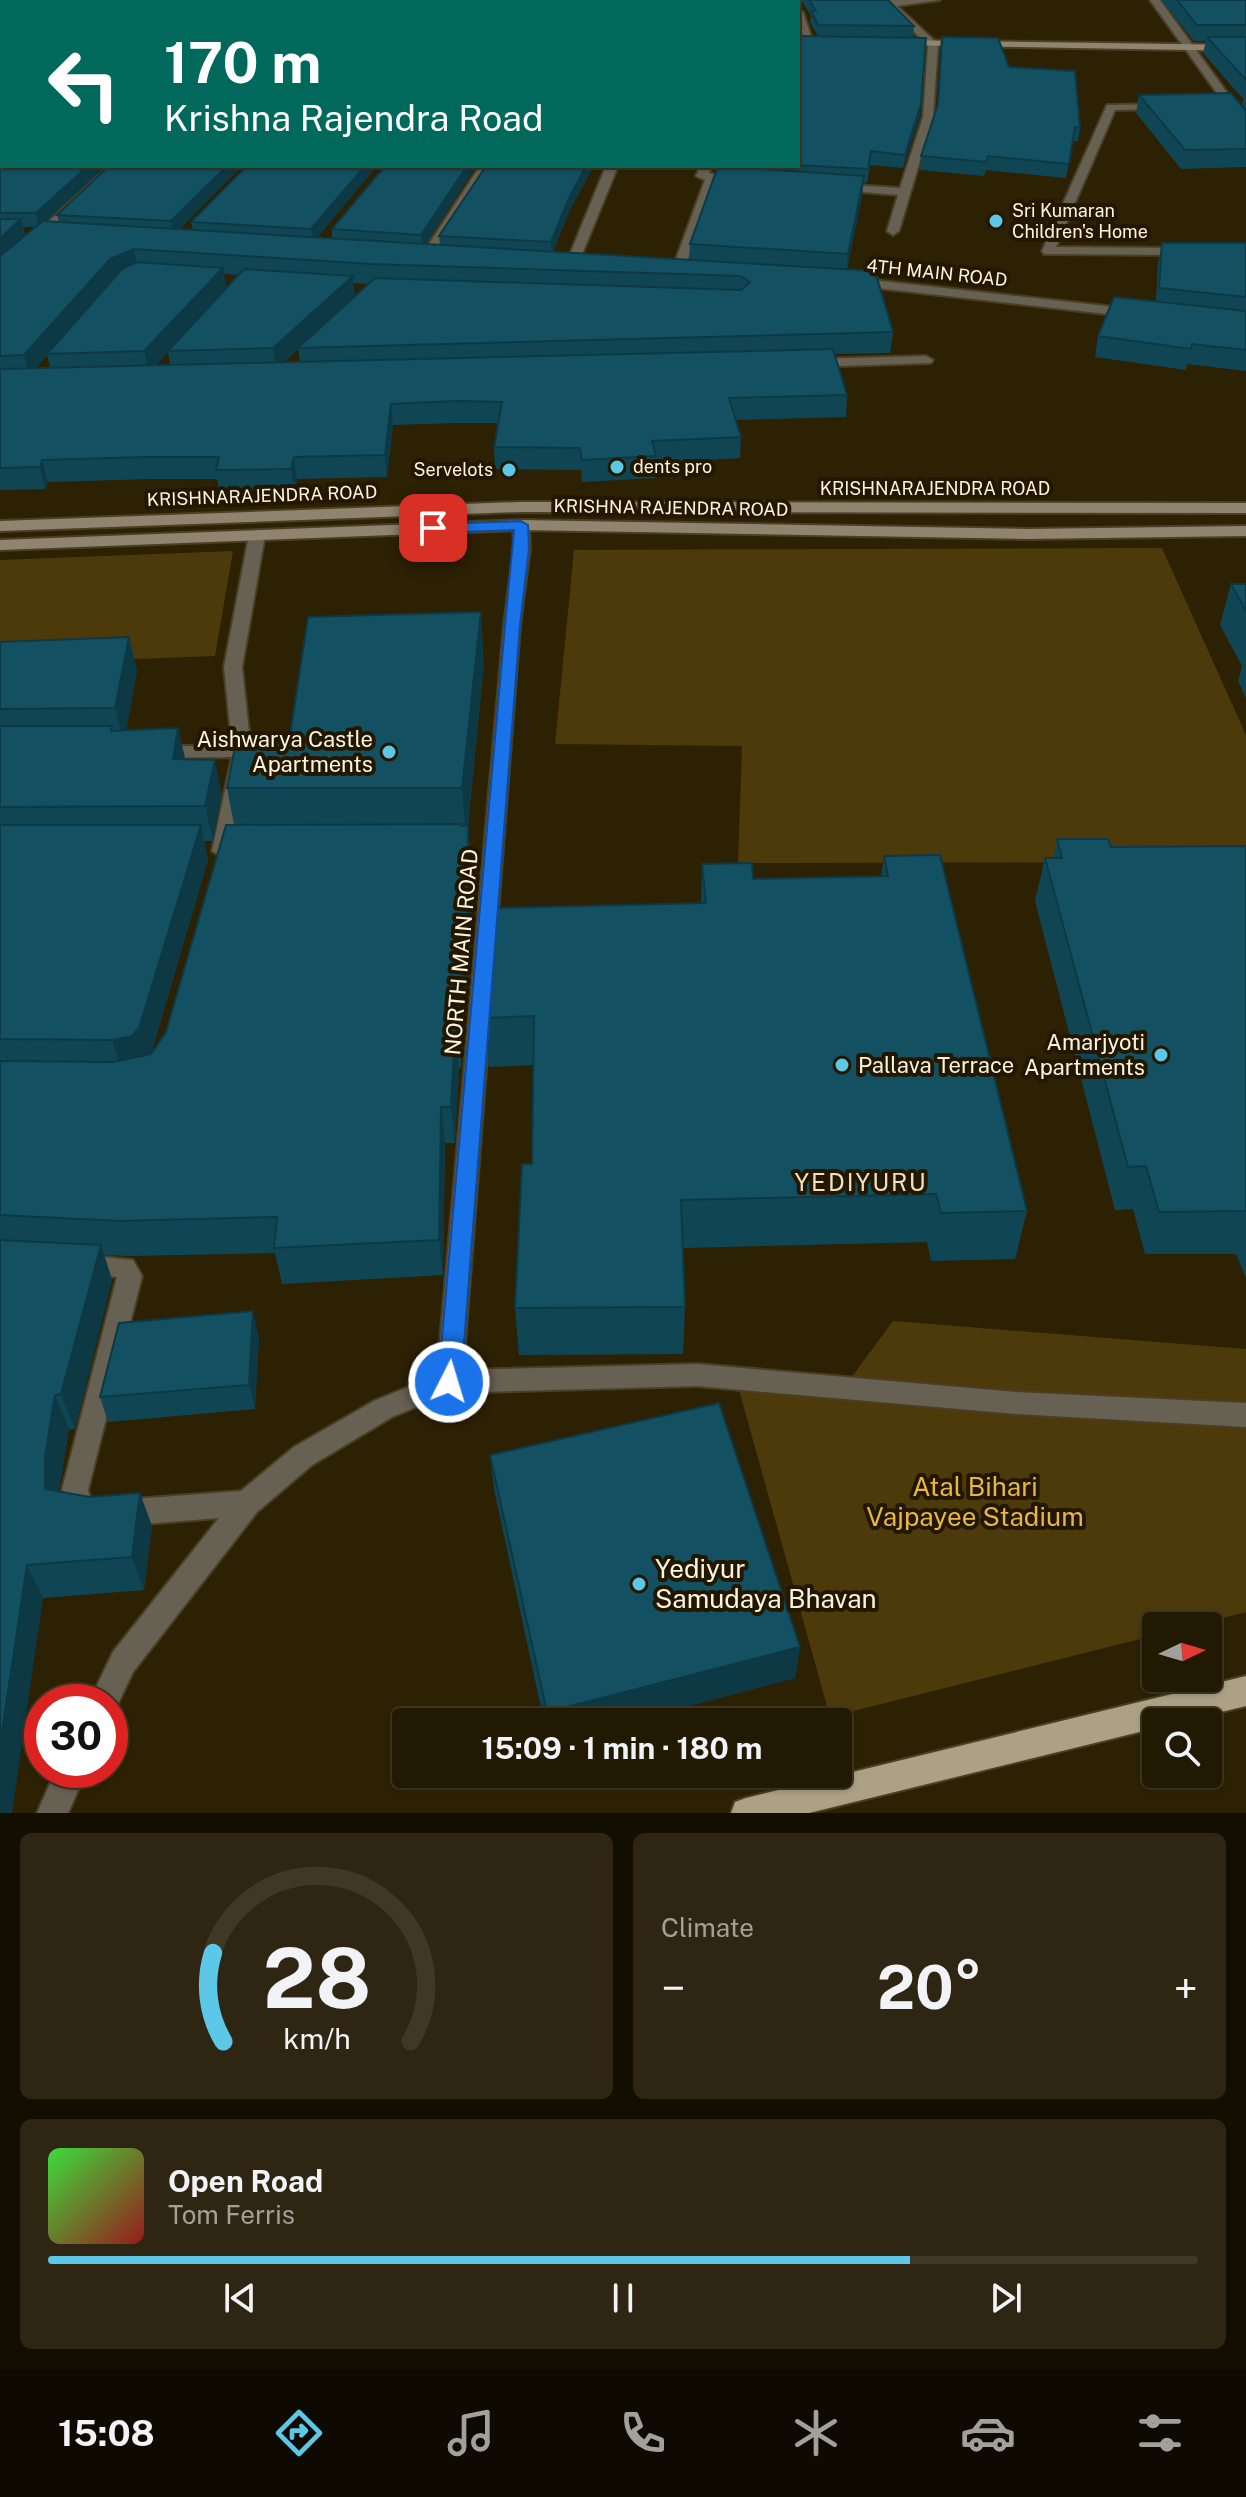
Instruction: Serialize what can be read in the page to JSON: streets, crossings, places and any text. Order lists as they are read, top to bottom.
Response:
{
  "streets": {
    "main road": ["KRISHNARAJENDRA ROAD", "KRISHNA RAJENDRA ROAD"],
    "street": ["4TH MAIN ROAD", "NORTH MAIN ROAD"]
  },
  "crossings": [
    ["KRISHNA RAJENDRA ROAD", "NORTH MAIN ROAD"]
  ],
  "districts": ["YEDIYURU"],
  "parks": ["Atal Bihari Vajpayee Stadium"],
  "places": [
    "Sri Kumaran Children's Home",
    "dents pro",
    "Servelots",
    "Aishwarya Castle Apartments",
    "Amarjyoti Apartments",
    "Pallava Terrace",
    "Yediyur Samudaya Bhavan"
  ],
  "north": "right",
  "page": {
    "turn": ["170 m", "Krishna Rajendra Road"],
    "limit": "30",
    "trip": "15:09 · 1 min · 180 m",
    "tile": "Climate",
    "heat": ["−", "20°", "+"],
    "song": ["Open Road", "Tom Ferris"],
    "tabs": "15:08",
    "gauge": ["28", "km/h"]
  }
}
